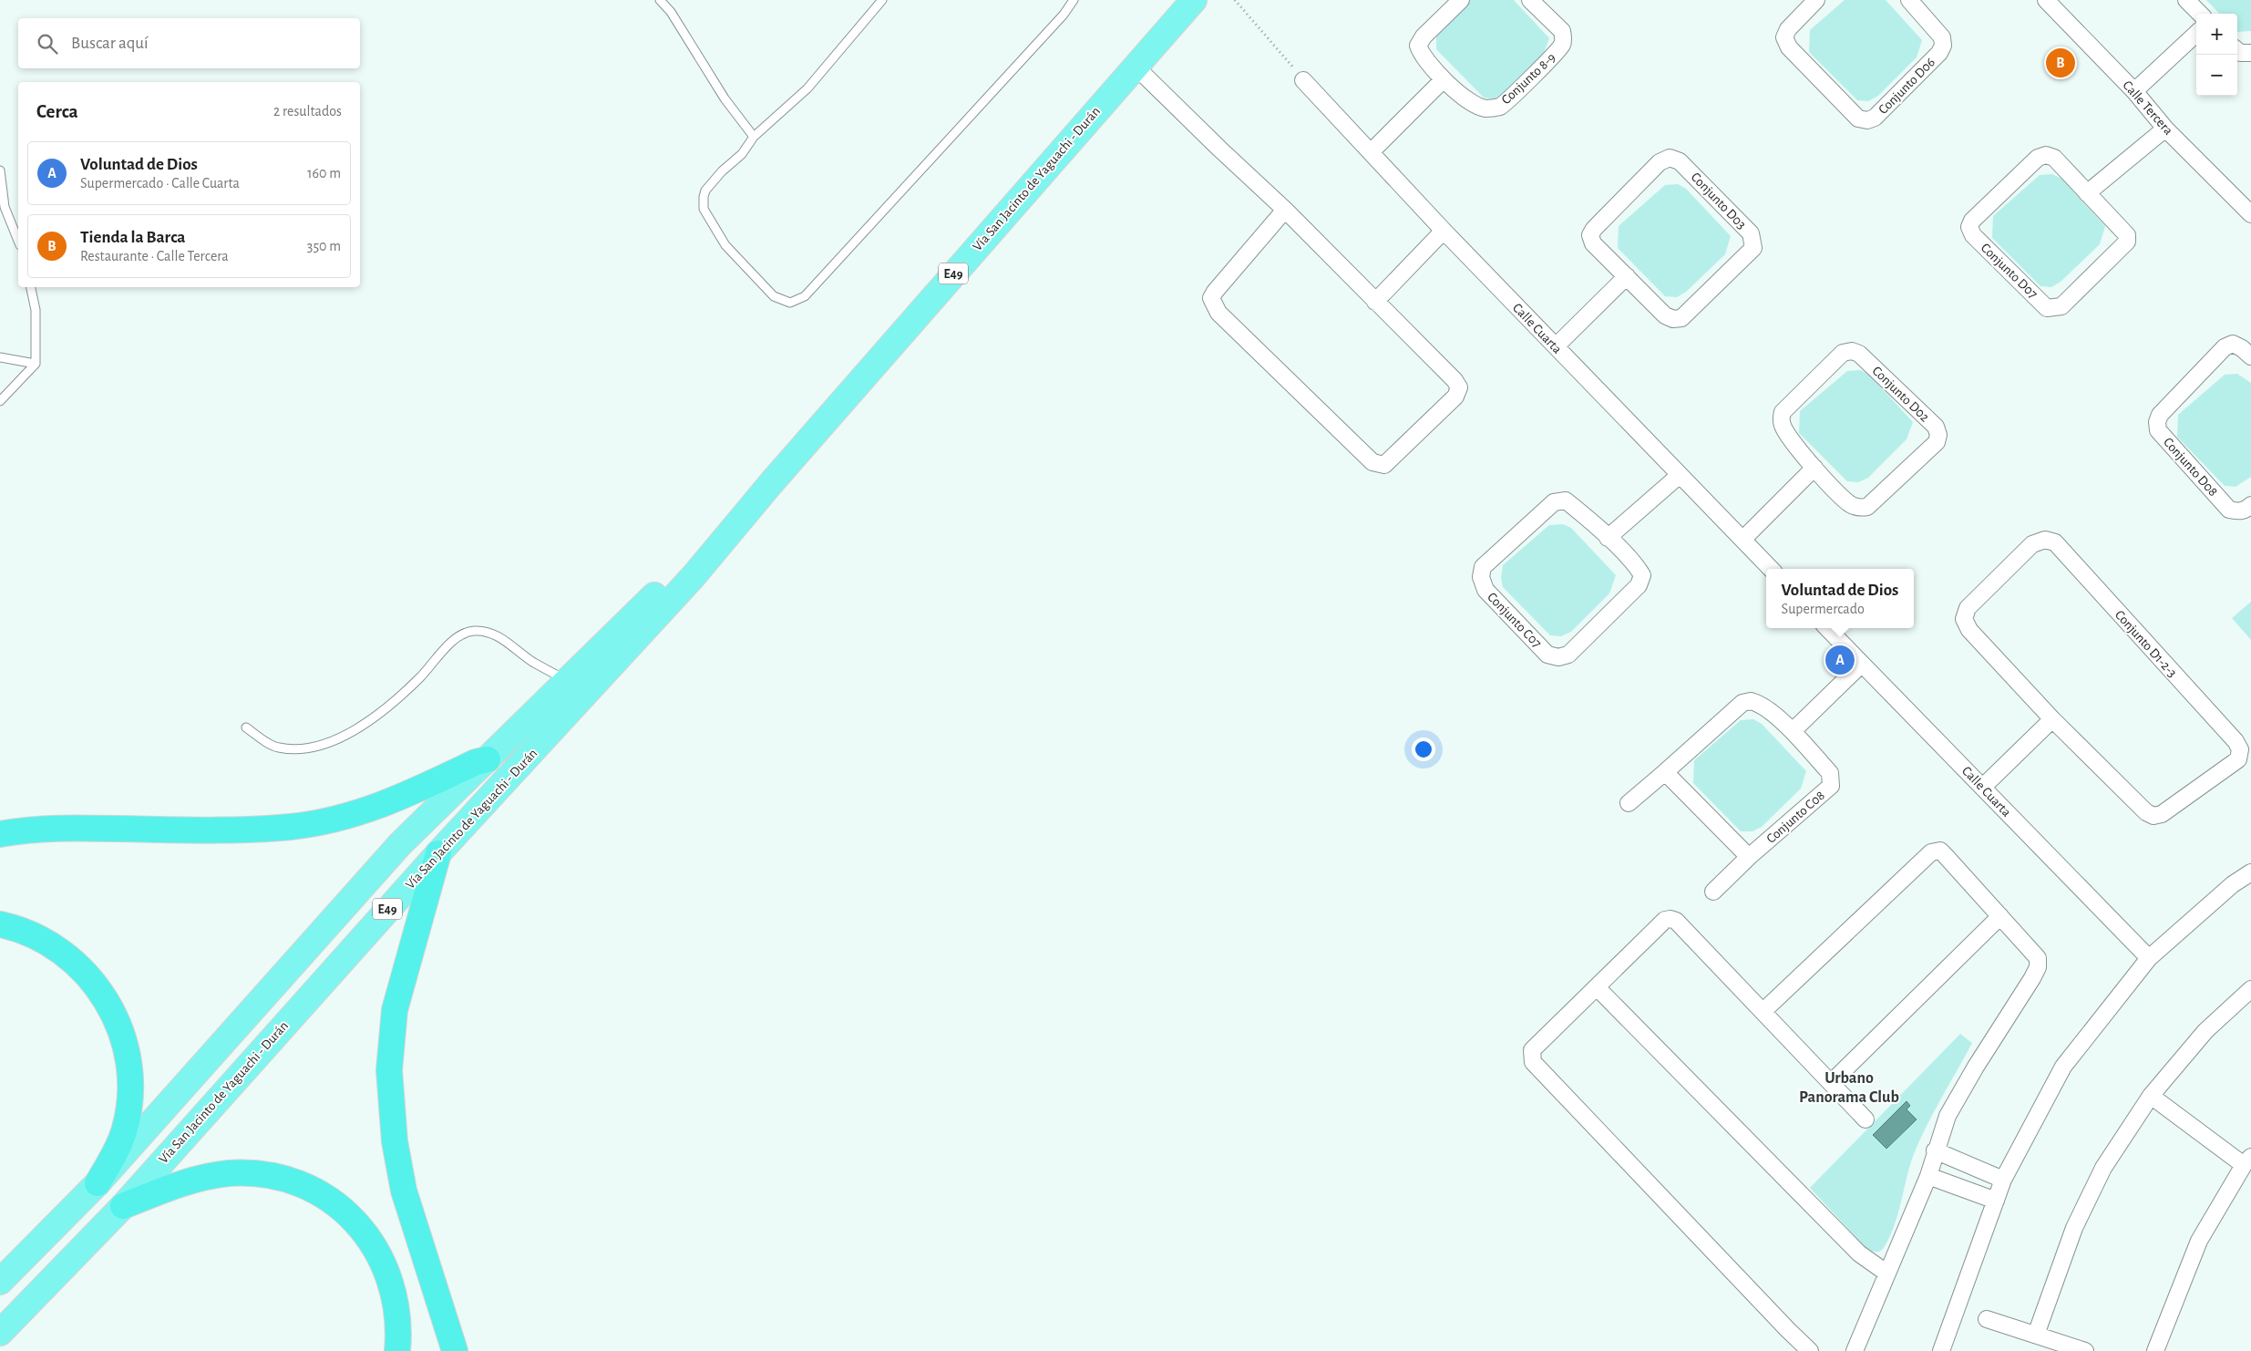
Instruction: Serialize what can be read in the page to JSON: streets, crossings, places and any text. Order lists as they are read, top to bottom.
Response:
{
  "streets": {
    "main road": ["Vía San Jacinto de Yaguachi - Durán", "E49"],
    "street": [
      "Conjunto 8-9",
      "Conjunto D06",
      "Calle Tercera",
      "Conjunto D03",
      "Conjunto D07",
      "Calle Cuarta",
      "Conjunto D02",
      "Conjunto D08",
      "Conjunto C07",
      "Conjunto D1-2-3",
      "Conjunto C08"
    ]
  },
  "districts": ["Urbano Panorama Club"],
  "page": {
    "map_buttons": ["+", "−"],
    "search": "Buscar aquí",
    "pins": ["B", "A"],
    "heading": ["Cerca", "2 resultados"],
    "list": [
      {
        "mark": "A",
        "name": "Voluntad de Dios",
        "note": "Supermercado · Calle Cuarta",
        "value": "160 m"
      },
      {
        "mark": "B",
        "name": "Tienda la Barca",
        "note": "Restaurante · Calle Tercera",
        "value": "350 m"
      }
    ],
    "popup": ["Voluntad de Dios", "Supermercado"]
  }
}
